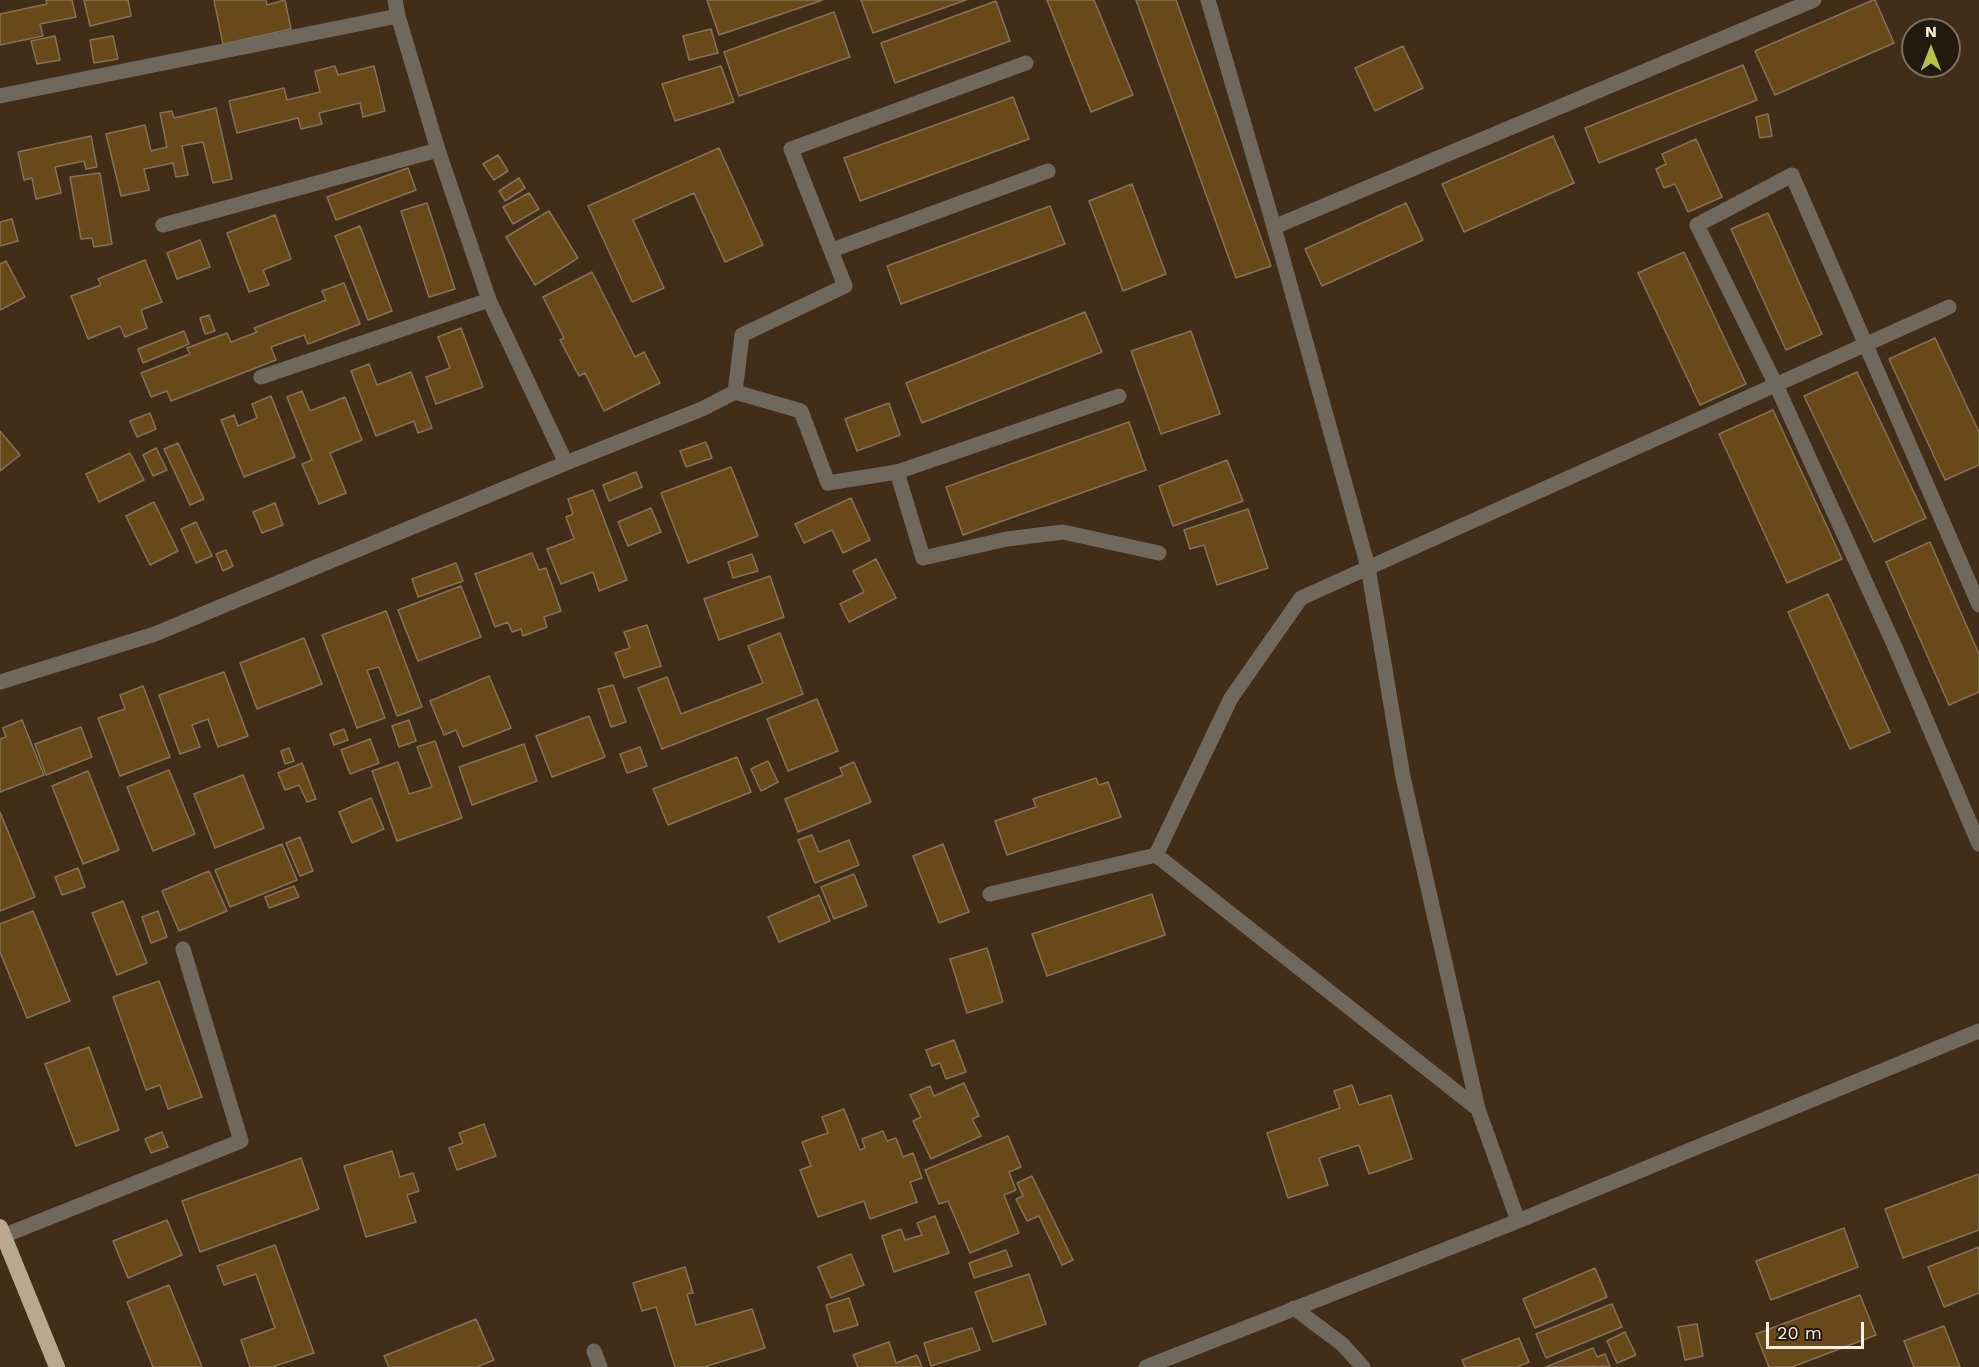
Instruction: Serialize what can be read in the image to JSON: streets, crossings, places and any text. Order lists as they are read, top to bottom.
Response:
{
  "scale_bar": "20 m",
  "north": "top"
}
